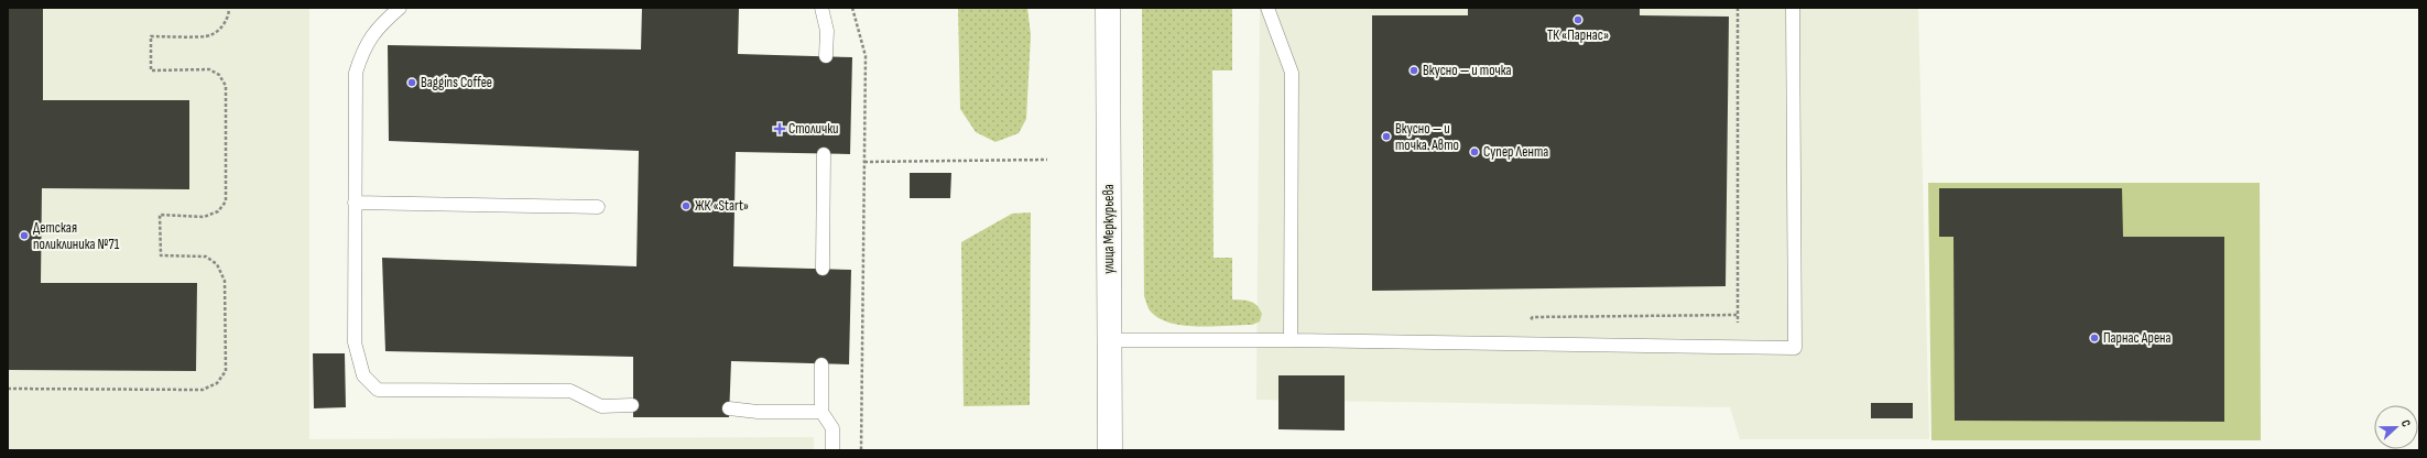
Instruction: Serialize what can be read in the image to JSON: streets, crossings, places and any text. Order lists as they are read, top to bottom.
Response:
{
  "streets": {
    "street": ["улица Меркурьева"]
  },
  "places": {
    "other": [
      "ТК «Парнас»",
      "Вкусно — и точка",
      "Baggins Coffee",
      "Вкусно — и точка. Авто",
      "Супер Лента",
      "ЖК «Start»",
      "Детская поликлиника №71",
      "Парнас Арена"
    ],
    "health": ["Столички"]
  },
  "north": "right"
}
